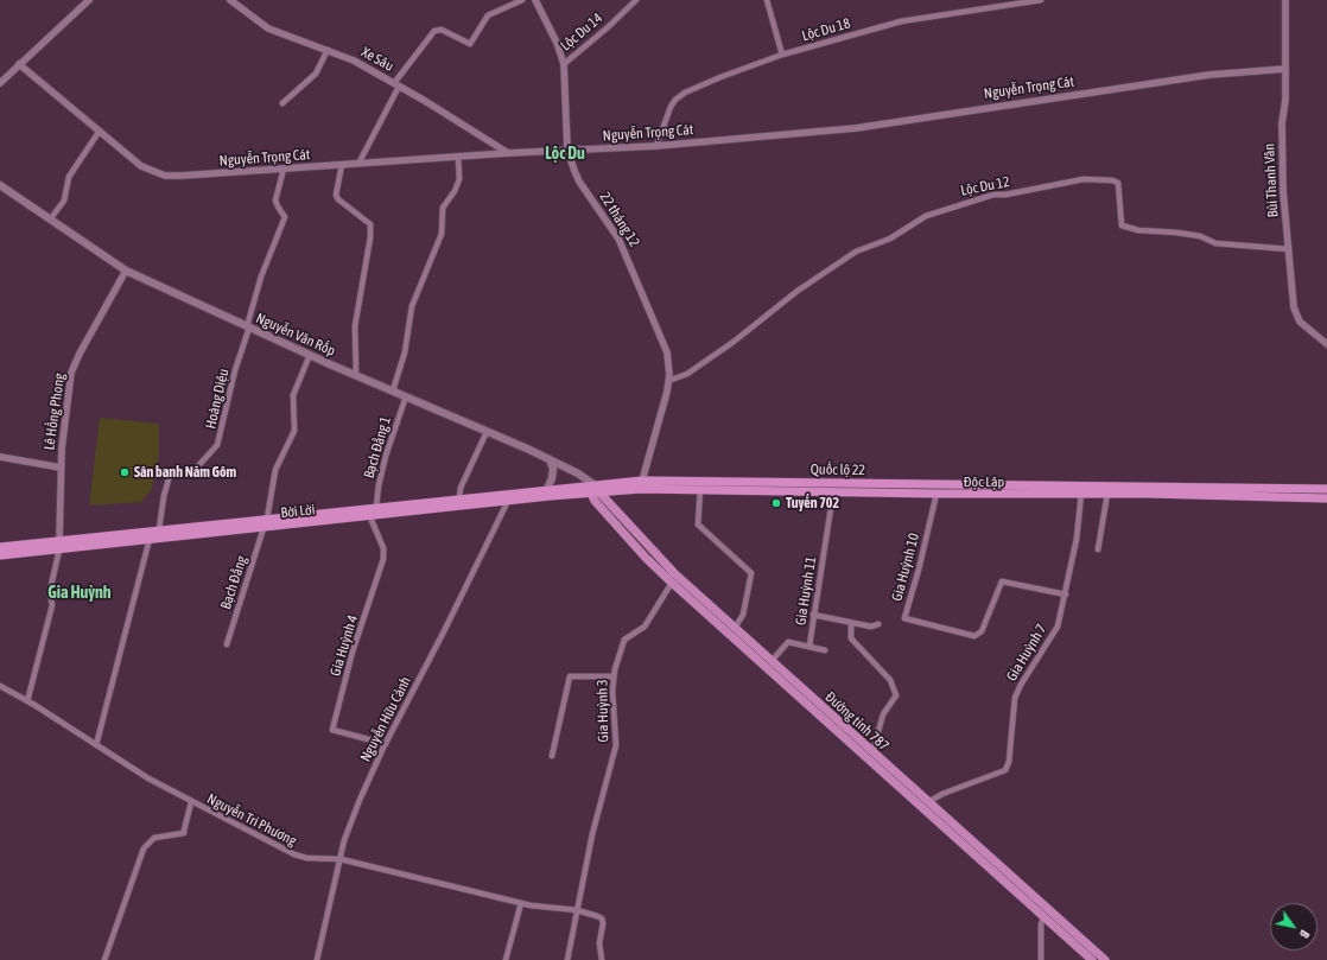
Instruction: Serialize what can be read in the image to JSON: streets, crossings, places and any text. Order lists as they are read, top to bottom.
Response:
{
  "streets": {
    "highway": ["Quốc lộ 22", "Độc Lập", "Bời Lời"],
    "main road": ["Nguyễn Văn Rốp", "Đường tỉnh 787"],
    "street": [
      "Lộc Du 18",
      "Lộc Du 14",
      "Xe Sâu",
      "Nguyễn Trọng Cát",
      "Bùi Thanh Vân",
      "Lộc Du 12",
      "22 tháng 12",
      "Hoàng Diệu",
      "Lê Hồng Phong",
      "Bạch Đằng 1",
      "Gia Huỳnh 10",
      "Bạch Đằng",
      "Gia Huỳnh 11",
      "Gia Huỳnh 4",
      "Gia Huỳnh 7",
      "Gia Huỳnh 3",
      "Nguyễn Hữu Cảnh",
      "Nguyễn Tri Phương"
    ]
  },
  "crossings": [
    ["Lộc Du 18", "Nguyễn Trọng Cát"],
    ["Lộc Du 14", "22 tháng 12"],
    ["Xe Sâu", "Nguyễn Trọng Cát"],
    ["Nguyễn Trọng Cát", "Bùi Thanh Vân"],
    ["Nguyễn Trọng Cát", "22 tháng 12"],
    ["Nguyễn Trọng Cát", "Hoàng Diệu"],
    ["Bùi Thanh Vân", "Lộc Du 12"],
    ["Lộc Du 12", "22 tháng 12"],
    ["22 tháng 12", "Quốc lộ 22"],
    ["22 tháng 12", "Độc Lập"],
    ["Nguyễn Văn Rốp", "Hoàng Diệu"],
    ["Nguyễn Văn Rốp", "Lê Hồng Phong"],
    ["Nguyễn Văn Rốp", "Bạch Đằng 1"],
    ["Nguyễn Văn Rốp", "Quốc lộ 22"],
    ["Nguyễn Văn Rốp", "Bời Lời"],
    ["Nguyễn Văn Rốp", "Đường tỉnh 787"],
    ["Hoàng Diệu", "Bời Lời"],
    ["Lê Hồng Phong", "Bời Lời"],
    ["Bạch Đằng 1", "Bời Lời"],
    ["Quốc lộ 22", "Độc Lập"],
    ["Quốc lộ 22", "Bời Lời"],
    ["Quốc lộ 22", "Gia Huỳnh 7"],
    ["Quốc lộ 22", "Đường tỉnh 787"],
    ["Độc Lập", "Gia Huỳnh 10"],
    ["Độc Lập", "Gia Huỳnh 11"],
    ["Độc Lập", "Gia Huỳnh 7"],
    ["Bời Lời", "Bạch Đằng"],
    ["Bời Lời", "Gia Huỳnh 4"],
    ["Bời Lời", "Nguyễn Hữu Cảnh"],
    ["Bời Lời", "Đường tỉnh 787"],
    ["Gia Huỳnh 10", "Gia Huỳnh 7"],
    ["Gia Huỳnh 11", "Đường tỉnh 787"],
    ["Gia Huỳnh 4", "Nguyễn Hữu Cảnh"],
    ["Gia Huỳnh 7", "Đường tỉnh 787"],
    ["Gia Huỳnh 3", "Đường tỉnh 787"],
    ["Gia Huỳnh 3", "Nguyễn Tri Phương"],
    ["Nguyễn Hữu Cảnh", "Nguyễn Tri Phương"]
  ],
  "districts": ["Lộc Du", "Gia Huỳnh"],
  "places": ["Sân banh Năm Gôm", "Tuyến 702"],
  "north": "bottom right"
}
